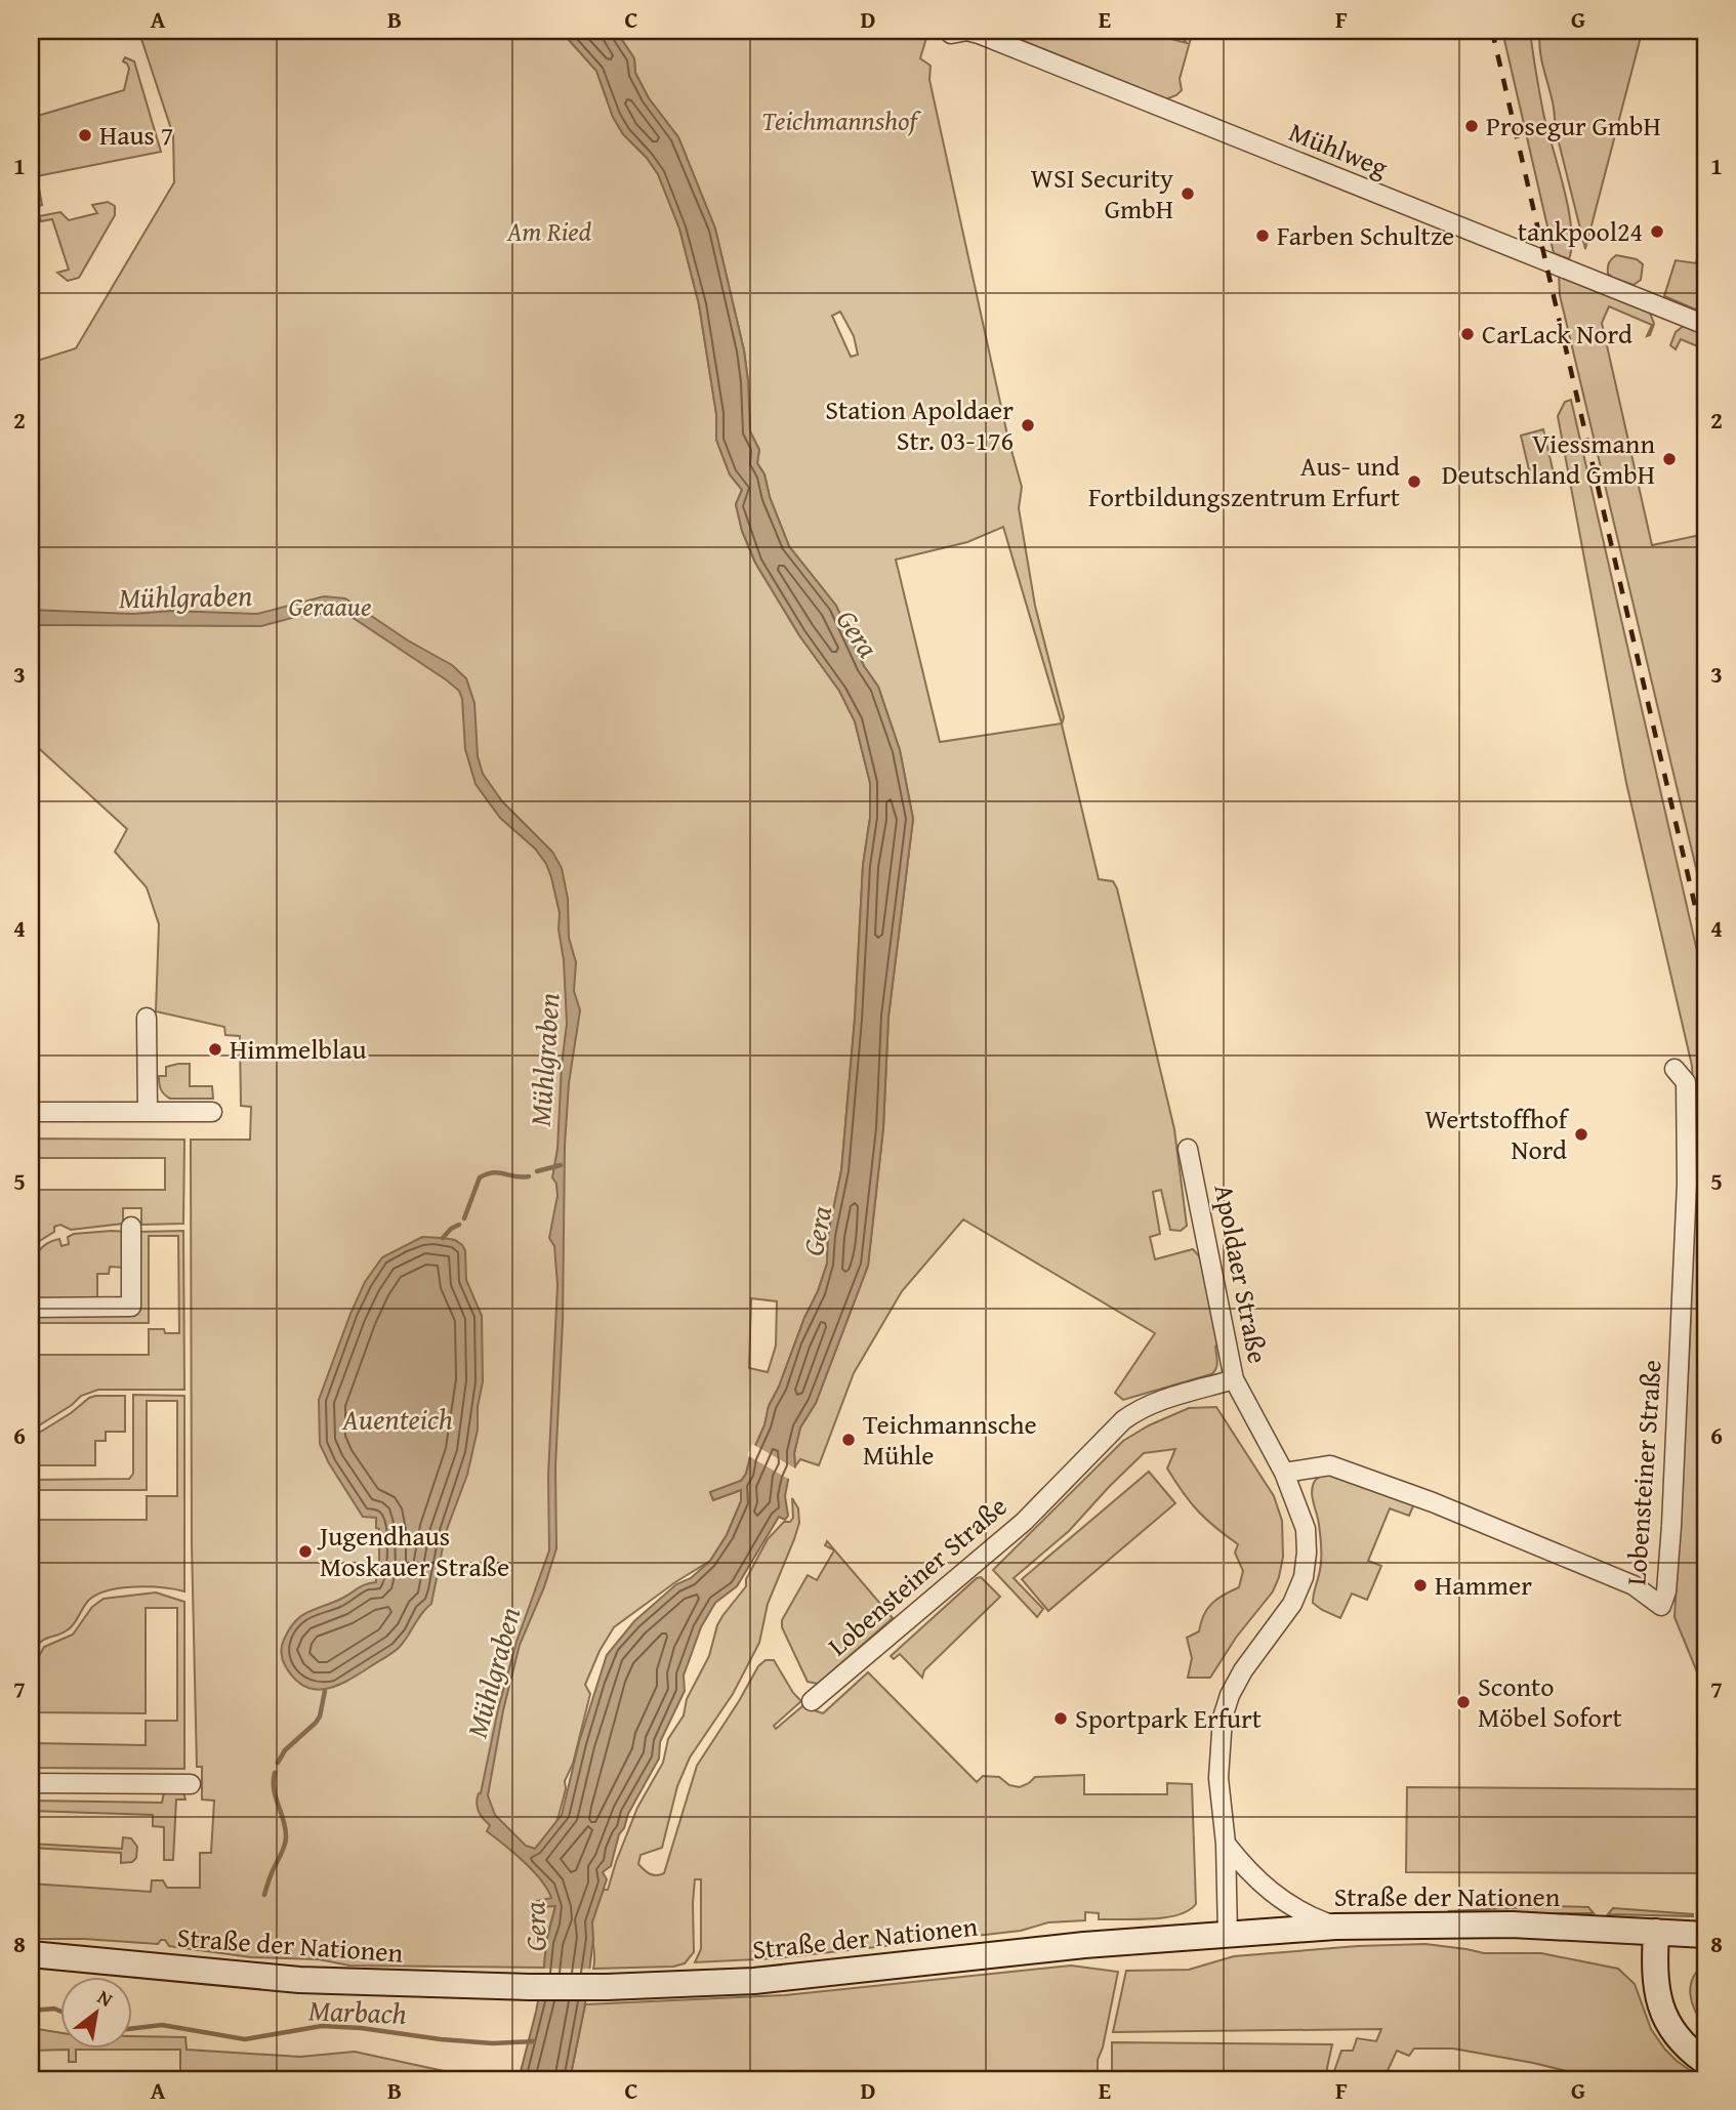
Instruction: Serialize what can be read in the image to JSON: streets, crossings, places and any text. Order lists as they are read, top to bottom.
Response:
{
  "streets": {
    "main road": ["Straße der Nationen"],
    "street": ["Mühlweg", "Apoldaer Straße", "Lobensteiner Straße"]
  },
  "crossings": [
    ["Apoldaer Straße", "Lobensteiner Straße"],
    ["Apoldaer Straße", "Straße der Nationen"]
  ],
  "water": [
    "Mühlgraben",
    "Gera",
    "Auenteich",
    "Marbach"
  ],
  "parks": ["Teichmannshof", "Am Ried", "Geraaue"],
  "places": [
    "Prosegur GmbH",
    "Haus 7",
    "WSI Security GmbH",
    "tankpool24",
    "Farben Schultze",
    "CarLack Nord",
    "Station Apoldaer Str. 03-176",
    "Viessmann Deutschland GmbH",
    "Aus- und Fortbildungszentrum Erfurt",
    "Himmelblau",
    "Wertstoffhof Nord",
    "Teichmannsche Mühle",
    "Jugendhaus Moskauer Straße",
    "Hammer",
    "Sconto Möbel Sofort",
    "Sportpark Erfurt"
  ],
  "north": "top right",
  "grid": {
    "columns": [
      "A",
      "B",
      "C",
      "D",
      "E",
      "F",
      "G"
    ],
    "rows": [
      "1",
      "2",
      "3",
      "4",
      "5",
      "6",
      "7",
      "8"
    ]
  }
}
